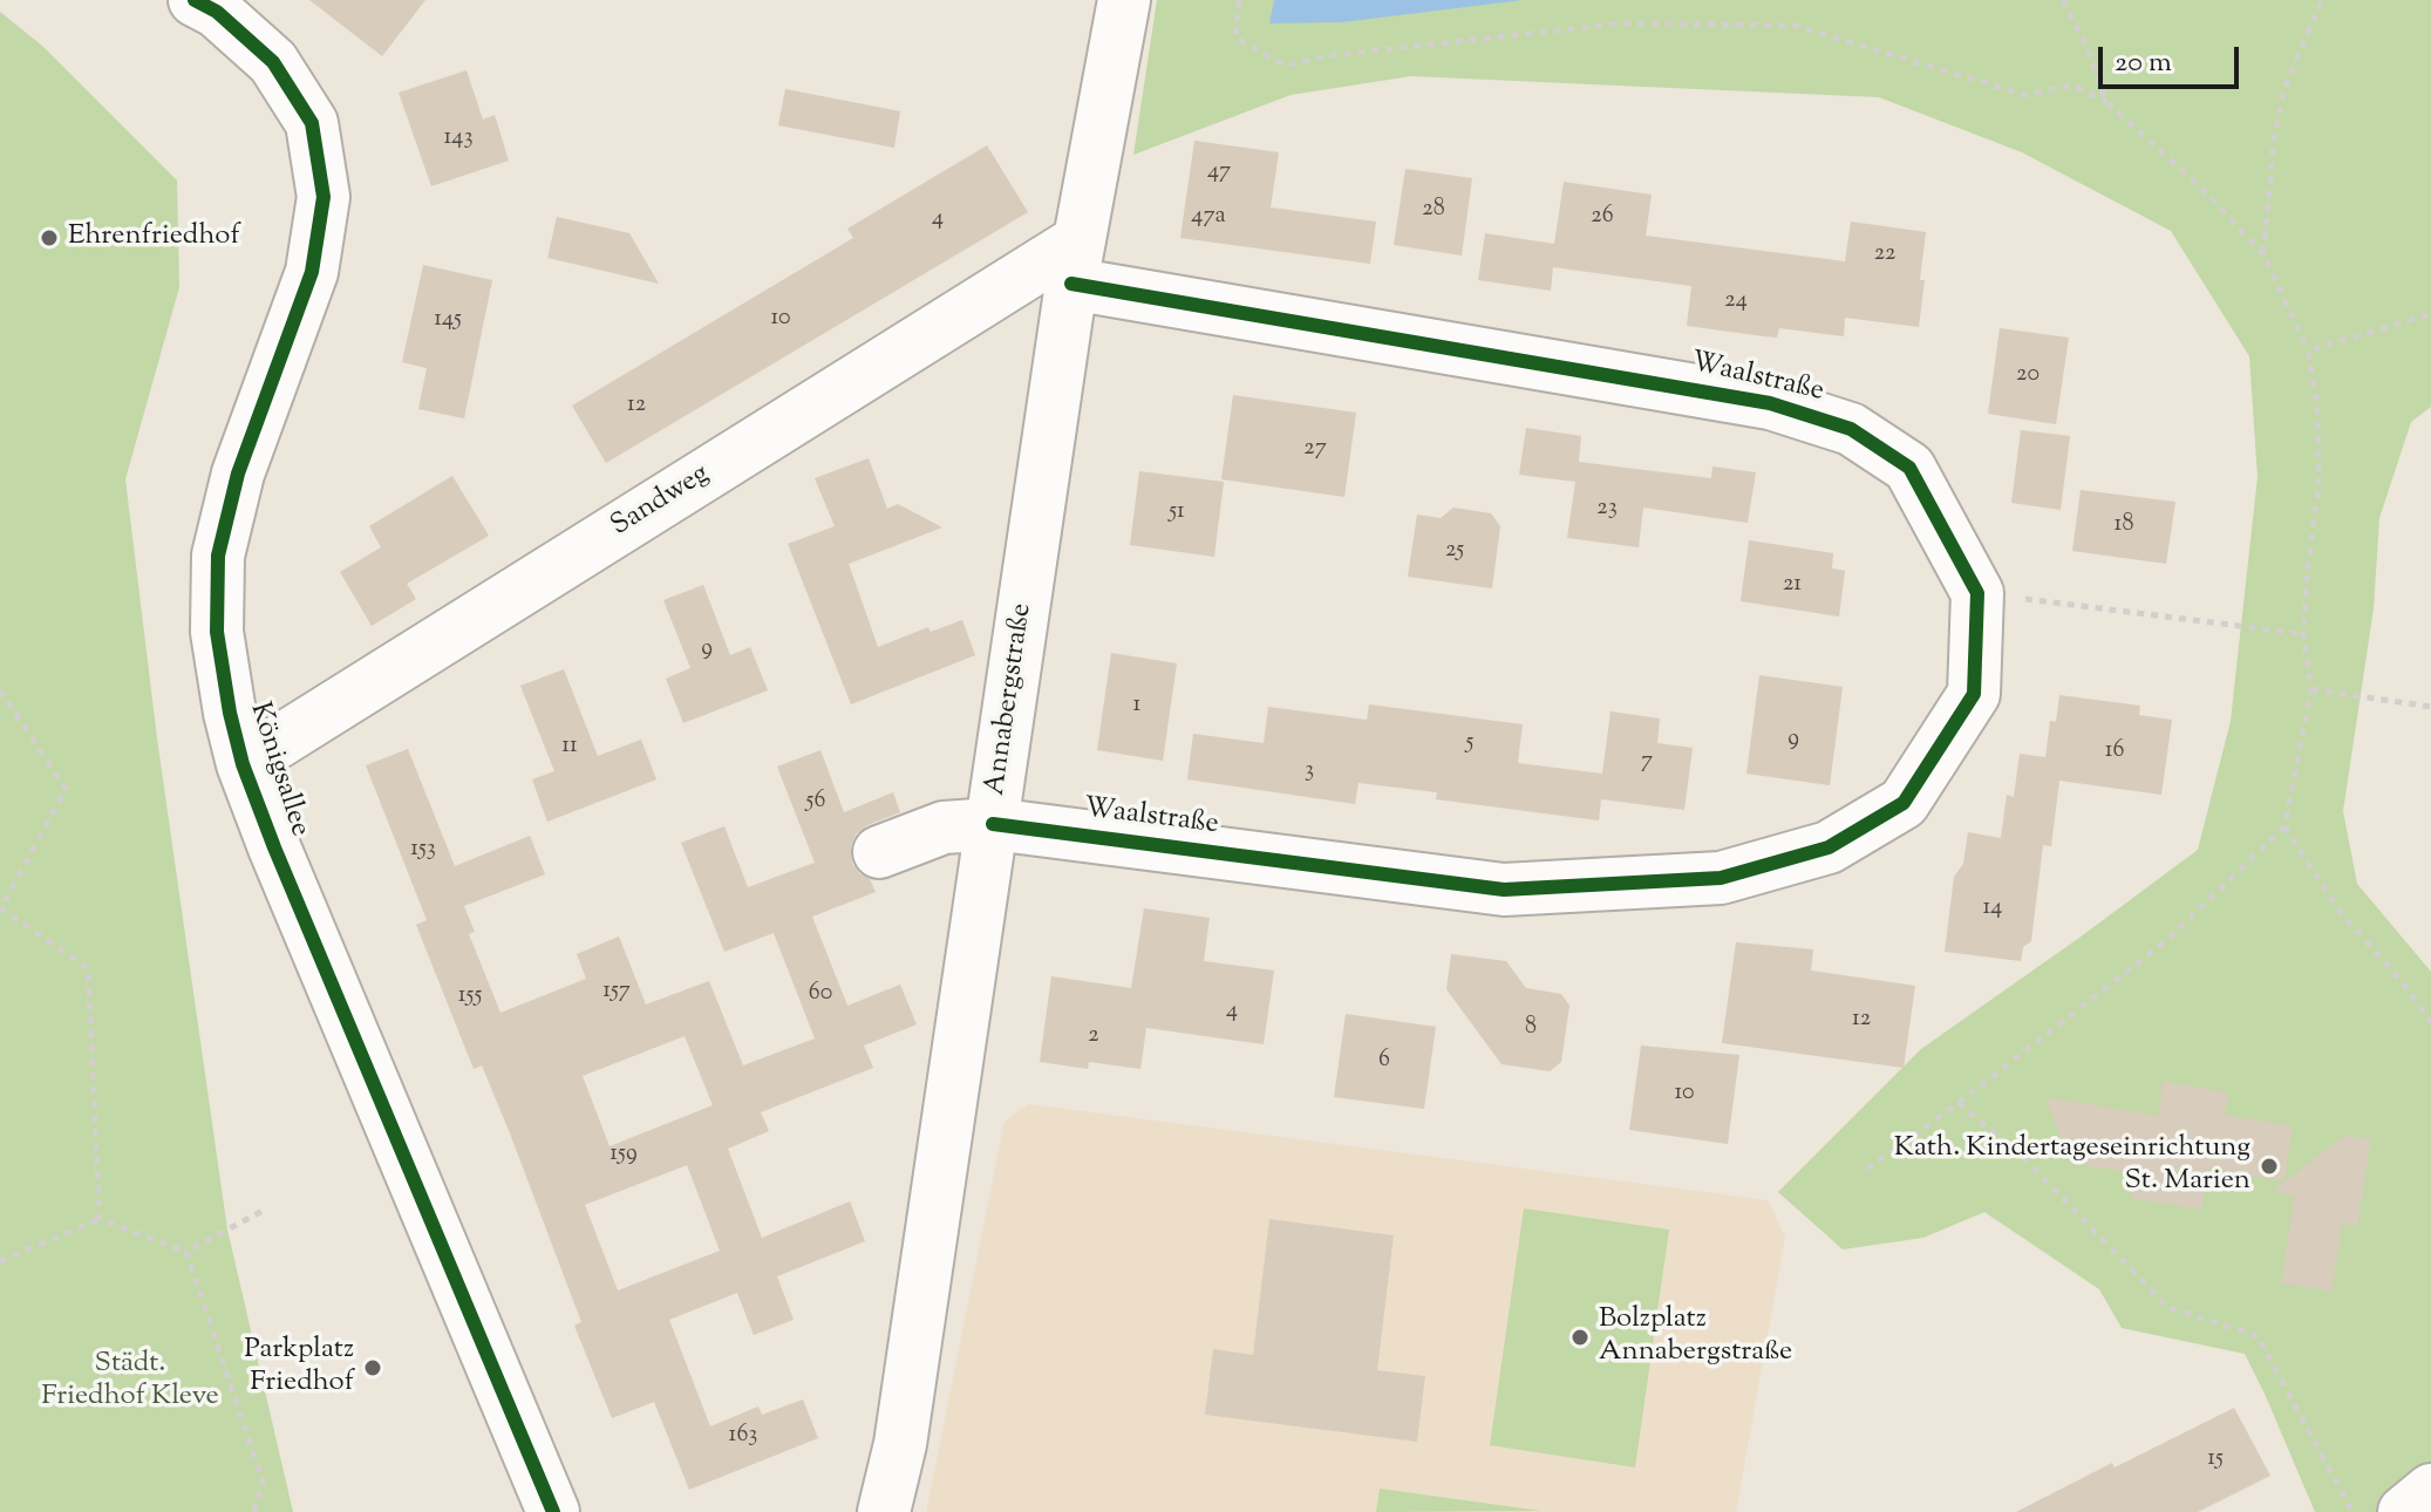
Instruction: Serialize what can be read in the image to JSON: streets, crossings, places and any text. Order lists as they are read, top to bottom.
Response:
{
  "streets": {
    "street": [
      "Waalstraße",
      "Sandweg",
      "Annabergstraße",
      "Königsallee"
    ]
  },
  "crossings": [
    ["Waalstraße", "Sandweg"],
    ["Waalstraße", "Annabergstraße"],
    ["Sandweg", "Annabergstraße"],
    ["Sandweg", "Königsallee"]
  ],
  "parks": ["Städt. Friedhof Kleve"],
  "places": [
    "Ehrenfriedhof",
    "Kath. Kindertageseinrichtung St. Marien",
    "Bolzplatz Annabergstraße",
    "Parkplatz Friedhof"
  ],
  "house_numbers": [
    "143",
    "47",
    "28",
    "47a",
    "26",
    "4",
    "22",
    "24",
    "10",
    "145",
    "20",
    "12",
    "27",
    "23",
    "51",
    "18",
    "25",
    "21",
    "9",
    "1",
    "9",
    "5",
    "11",
    "16",
    "7",
    "3",
    "56",
    "153",
    "14",
    "157",
    "60",
    "155",
    "4",
    "12",
    "8",
    "2",
    "6",
    "10",
    "159",
    "163",
    "15"
  ],
  "scale_bar": "20 m"
}
